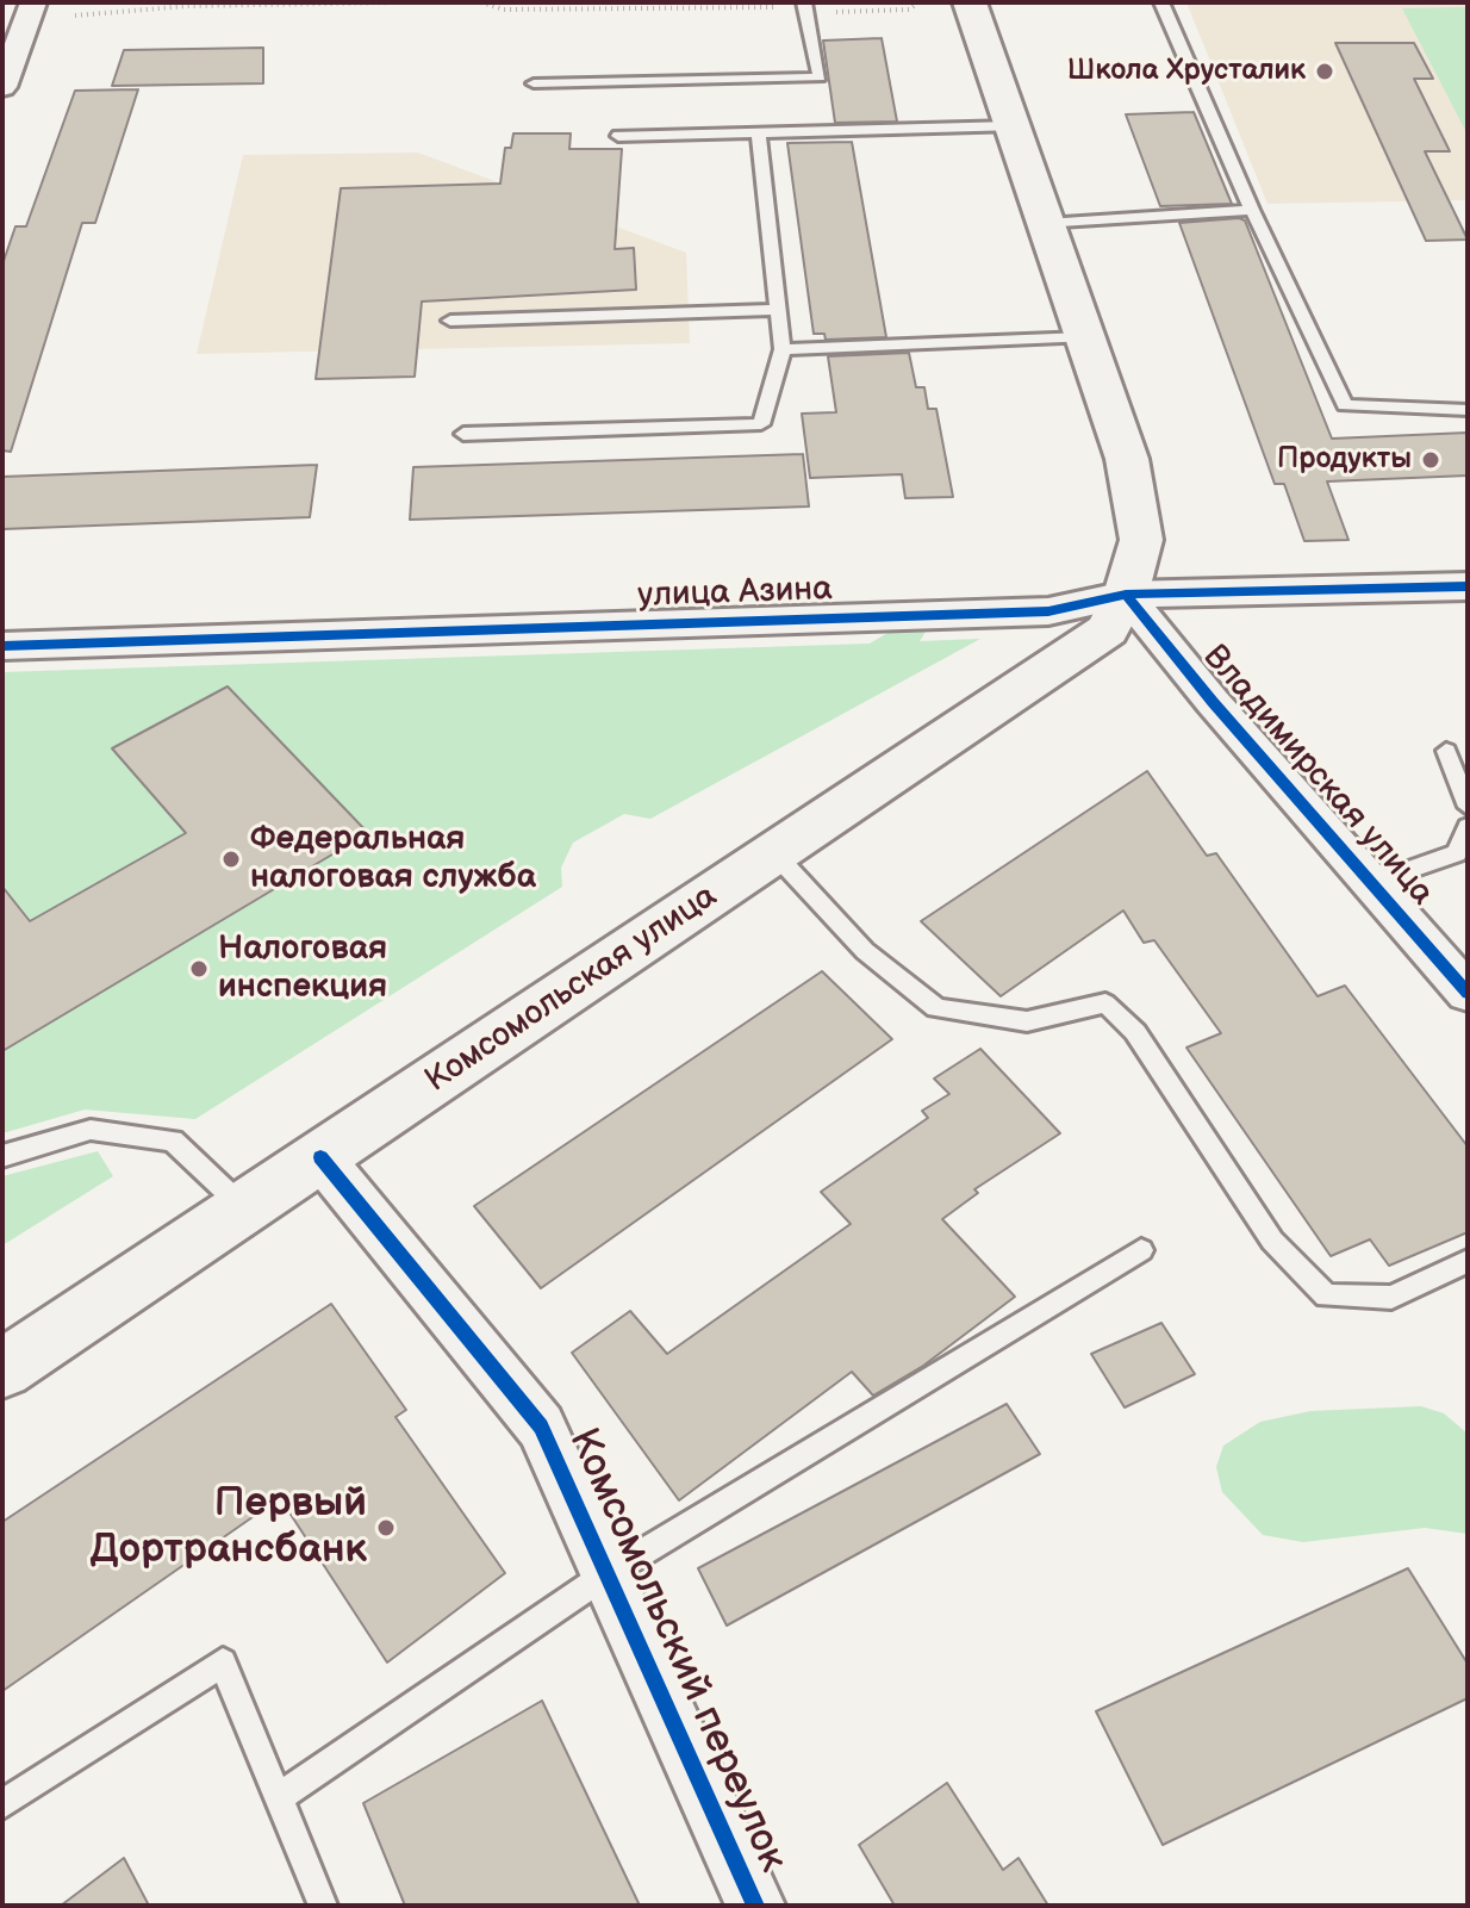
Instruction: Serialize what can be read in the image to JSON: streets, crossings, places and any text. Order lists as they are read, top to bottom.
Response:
{
  "streets": {
    "main road": ["Комсомольская улица"],
    "street": ["улица Азина", "Владимирская улица", "Комсомольский переулок"]
  },
  "crossings": [
    ["улица Азина", "Владимирская улица"],
    ["улица Азина", "Комсомольская улица"],
    ["Владимирская улица", "Комсомольская улица"],
    ["Комсомольская улица", "Комсомольский переулок"]
  ],
  "places": [
    "Школа Хрусталик",
    "Продукты",
    "Федеральная налоговая служба",
    "Налоговая инспекция",
    "Первый Дортрансбанк"
  ]
}
